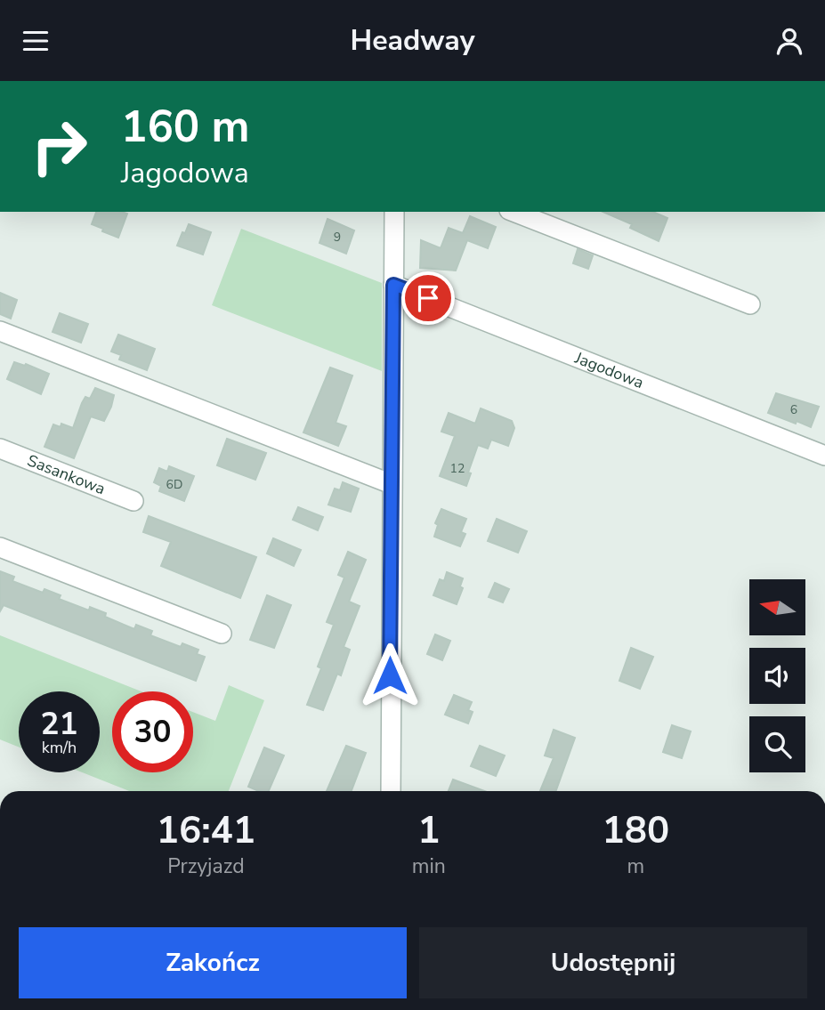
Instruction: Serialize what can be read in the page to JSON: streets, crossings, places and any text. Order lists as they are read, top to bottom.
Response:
{
  "streets": {
    "street": ["Jagodowa", "Sasankowa"]
  },
  "house_numbers": [
    "9",
    "6",
    "12",
    "6D"
  ],
  "north": "left",
  "page": {
    "header": "Headway",
    "turn": ["160 m", "Jagodowa"],
    "speed": "21 km/h",
    "limit": "30",
    "eta": [
      "16:41",
      "Przyjazd",
      "1",
      "min",
      "180",
      "m"
    ],
    "buttons": ["Zakończ", "Udostępnij"]
  }
}
